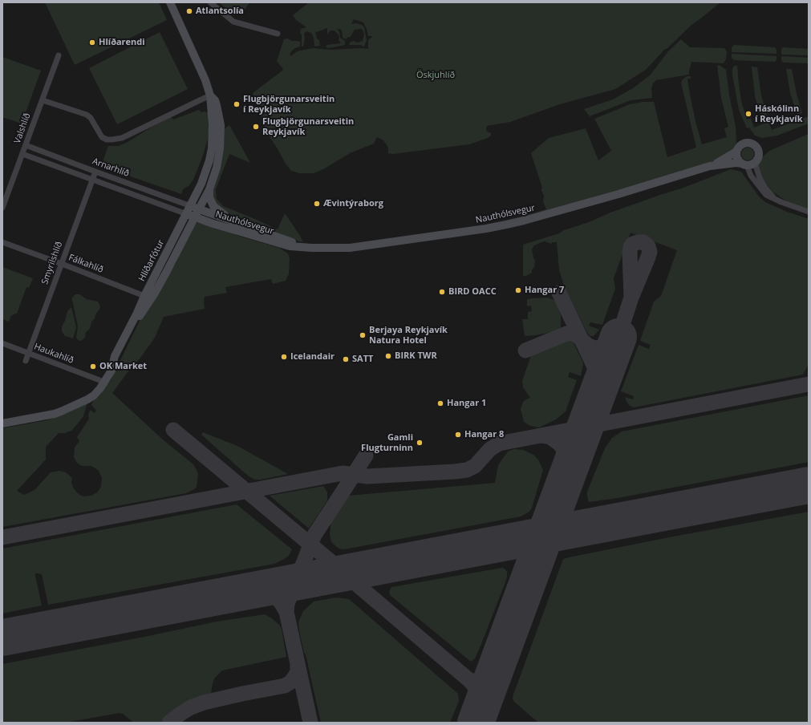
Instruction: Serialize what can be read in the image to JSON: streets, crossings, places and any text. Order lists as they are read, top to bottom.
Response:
{
  "streets": {
    "street": [
      "Valshlíð",
      "Arnarhlíð",
      "Nauthólsvegur",
      "Hlíðarfótur",
      "Smyrilshlíð",
      "Fálkahlíð",
      "Haukahlíð"
    ]
  },
  "crossings": [
    ["Valshlíð", "Arnarhlíð"],
    ["Arnarhlíð", "Nauthólsvegur"],
    ["Arnarhlíð", "Hlíðarfótur"],
    ["Arnarhlíð", "Smyrilshlíð"],
    ["Nauthólsvegur", "Hlíðarfótur"],
    ["Hlíðarfótur", "Fálkahlíð"],
    ["Hlíðarfótur", "Haukahlíð"],
    ["Smyrilshlíð", "Fálkahlíð"],
    ["Smyrilshlíð", "Haukahlíð"]
  ],
  "parks": ["Öskjuhlíð"],
  "places": [
    "Atlantsolía",
    "Hlíðarendi",
    "Flugbjörgunarsveitin í Reykjavík",
    "Háskólinn í Reykjavík",
    "Flugbjörgunarsveitin Reykjavík",
    "Ævintýraborg",
    "Hangar 7",
    "BIRD OACC",
    "Berjaya Reykjavík Natura Hotel",
    "BIRK TWR",
    "Icelandair",
    "SATT",
    "OK Market",
    "Hangar 1",
    "Hangar 8",
    "Gamli Flugturninn"
  ]
}
